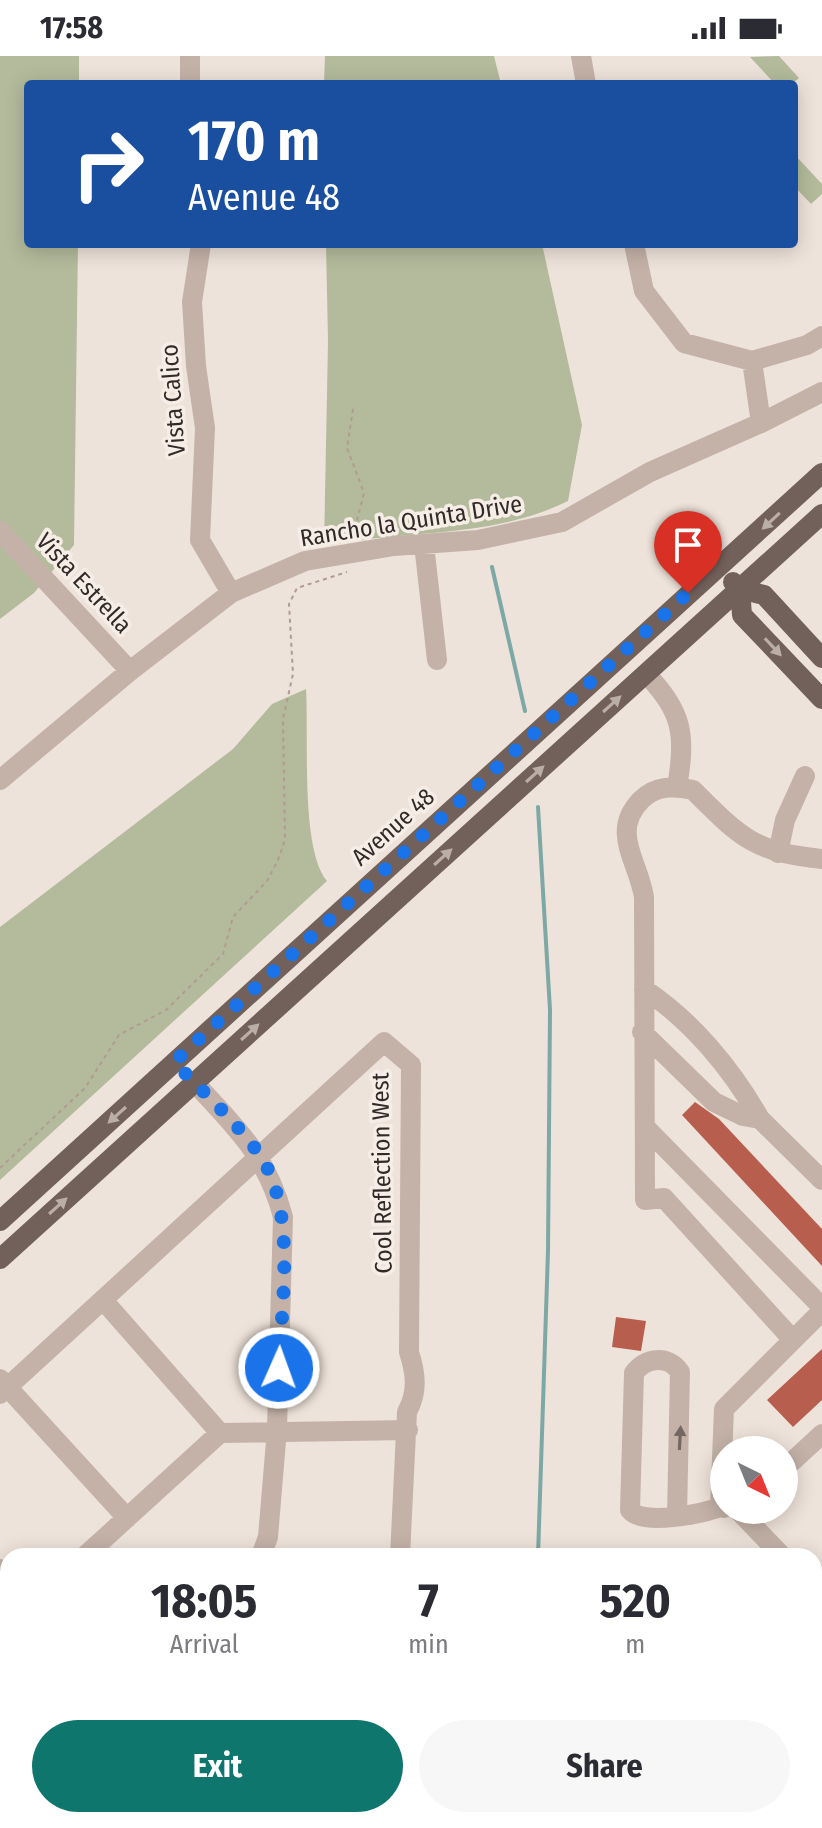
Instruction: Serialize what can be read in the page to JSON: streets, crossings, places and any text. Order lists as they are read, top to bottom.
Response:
{
  "streets": {
    "main road": ["Avenue 48"],
    "street": [
      "Vista Calico",
      "Rancho la Quinta Drive",
      "Vista Estrella",
      "Cool Reflection West"
    ]
  },
  "crossings": [
    ["Vista Calico", "Rancho la Quinta Drive"],
    ["Rancho la Quinta Drive", "Vista Estrella"]
  ],
  "north": "bottom right",
  "page": {
    "status": "17:58",
    "turn": ["170 m", "Avenue 48"],
    "eta": [
      "18:05",
      "Arrival",
      "7",
      "min",
      "520",
      "m"
    ],
    "buttons": ["Exit", "Share"]
  }
}
